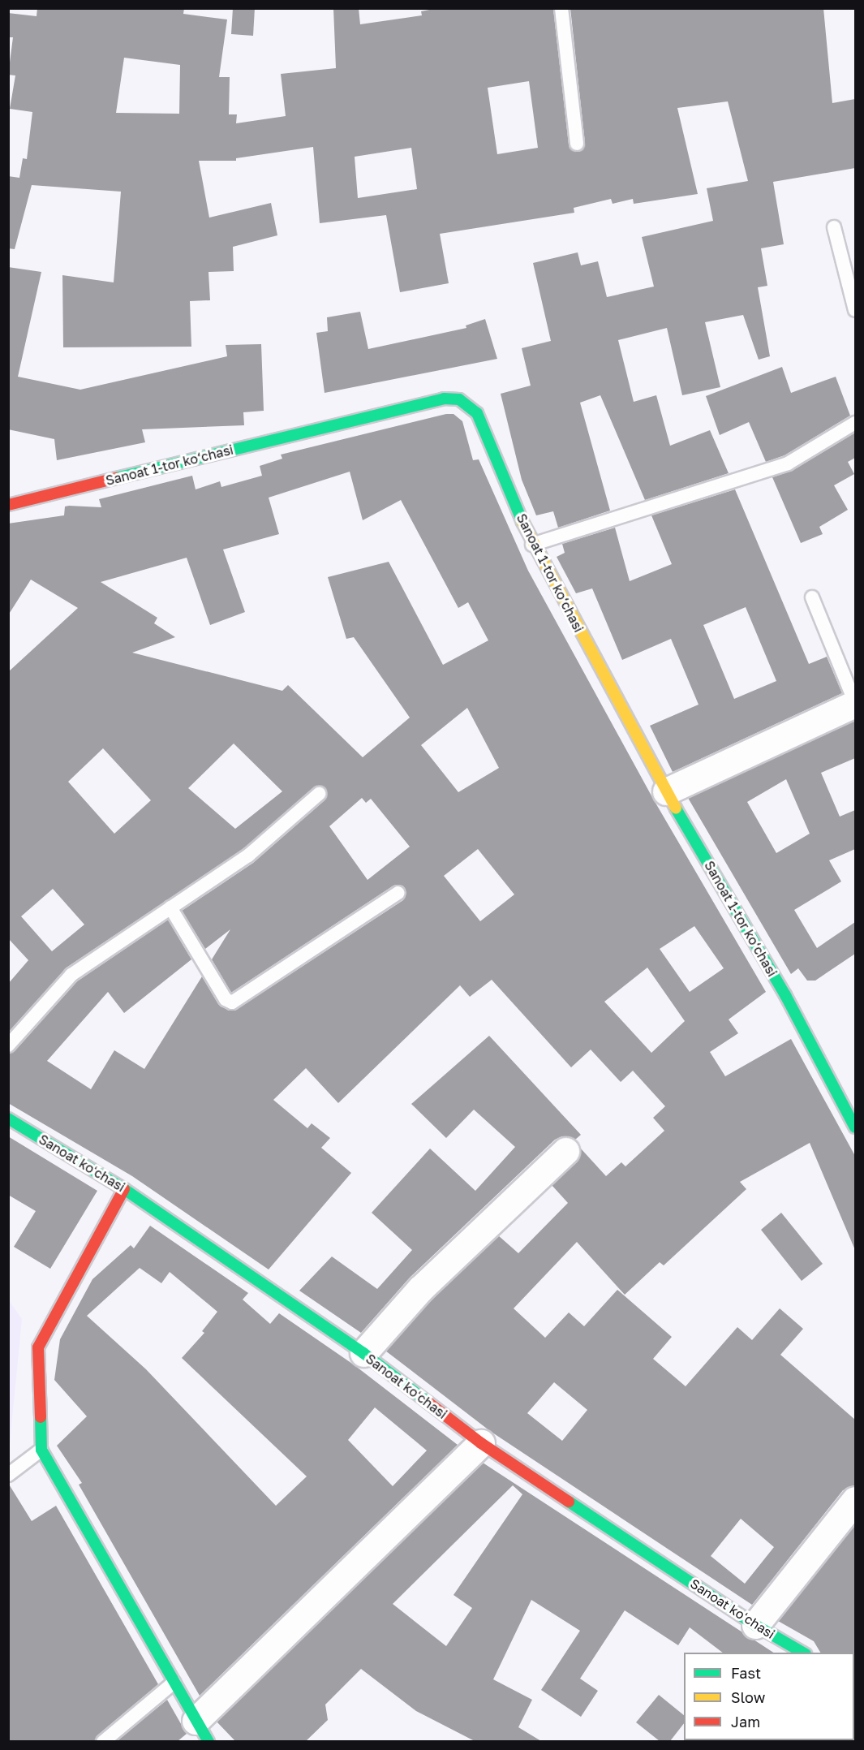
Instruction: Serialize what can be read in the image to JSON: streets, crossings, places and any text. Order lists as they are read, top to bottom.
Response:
{
  "streets": {
    "street": ["Sanoat 1-tor ko‘chasi", "Sanoat koʻchasi"]
  },
  "legend": ["Fast", "Slow", "Jam"]
}
